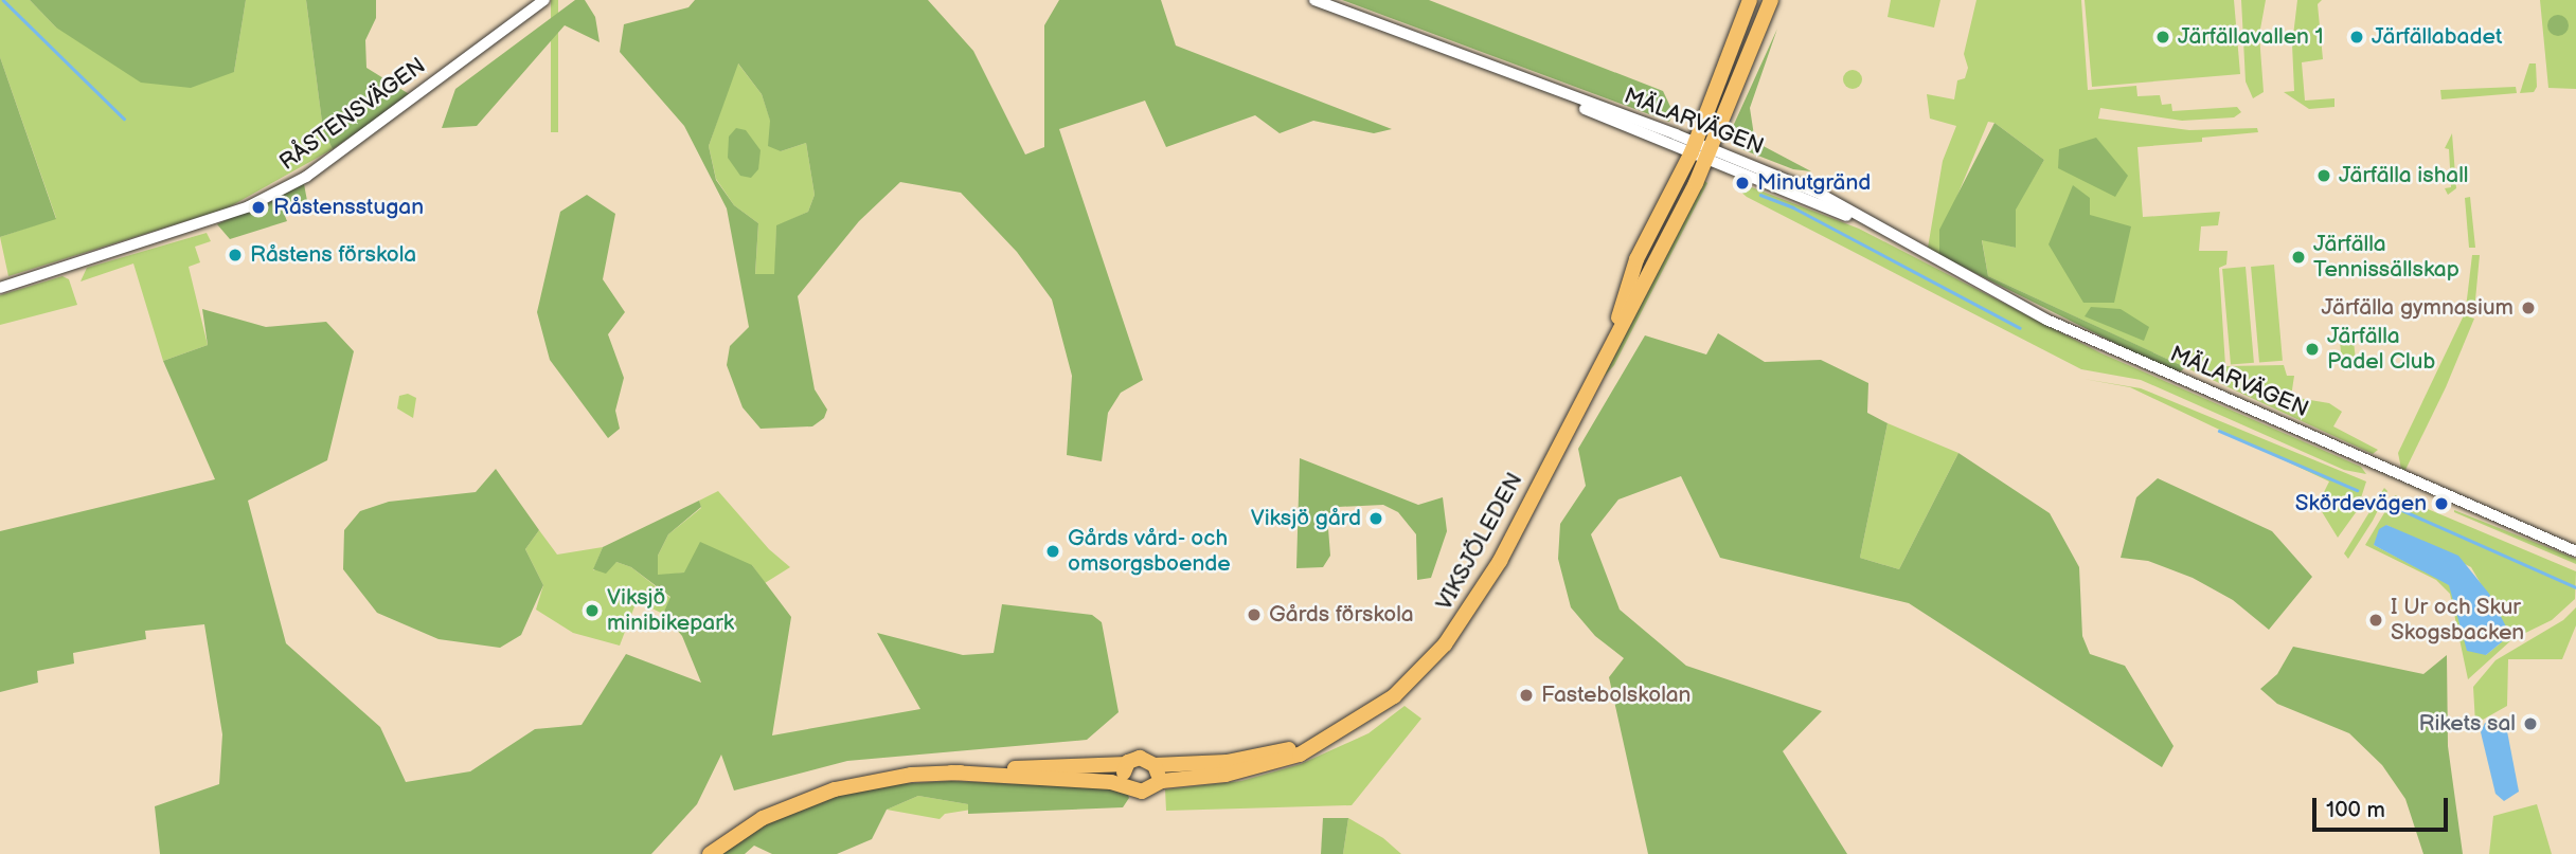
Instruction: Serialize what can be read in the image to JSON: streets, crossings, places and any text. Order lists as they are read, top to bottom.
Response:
{
  "streets": {
    "main road": ["VIKSJÖLEDEN"],
    "street": ["RÅSTENSVÄGEN", "MÄLARVÄGEN"]
  },
  "crossings": [
    ["MÄLARVÄGEN", "VIKSJÖLEDEN"]
  ],
  "places": [
    "Järfällavallen 1",
    "Järfällabadet",
    "Järfälla ishall",
    "Minutgränd",
    "Råstensstugan",
    "Råstens förskola",
    "Järfälla Tennissällskap",
    "Järfälla gymnasium",
    "Järfälla Padel Club",
    "Skördevägen",
    "Viksjö gård",
    "Gårds vård- och omsorgsboende",
    "Viksjö minibikepark",
    "Gårds förskola",
    "I Ur och Skur Skogsbacken",
    "Fastebolskolan",
    "Rikets sal"
  ],
  "scale_bar": "100 m"
}
